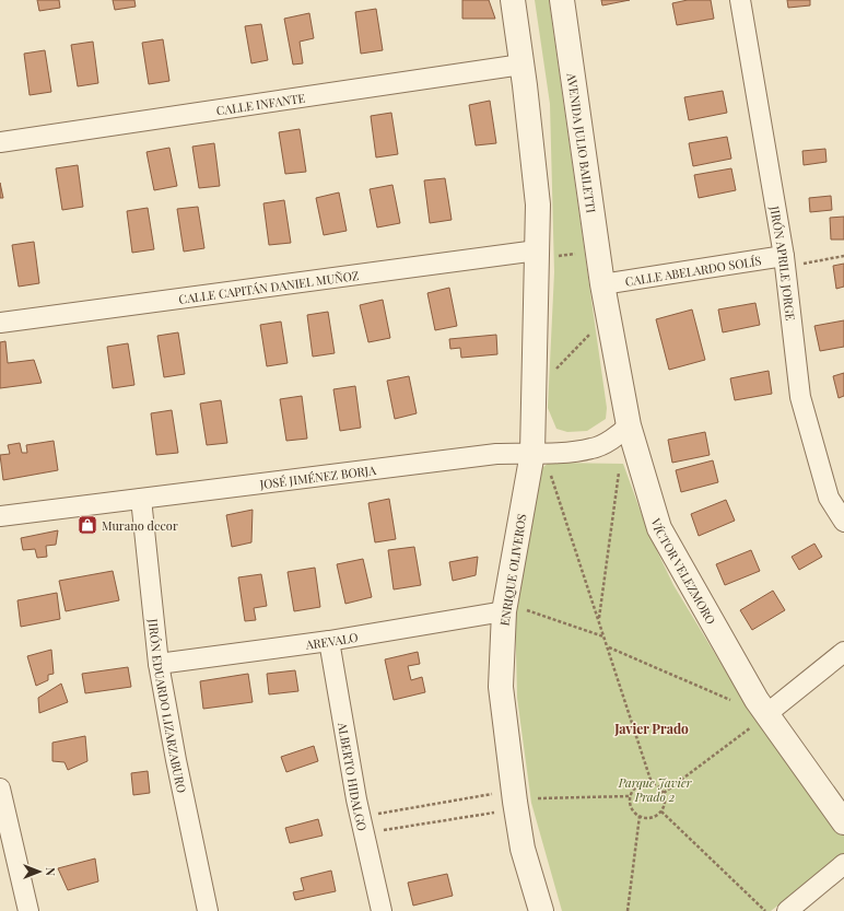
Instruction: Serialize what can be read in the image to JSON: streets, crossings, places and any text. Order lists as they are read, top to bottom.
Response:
{
  "streets": {
    "street": [
      "CALLE INFANTE",
      "AVENIDA JULIO BAILETTI",
      "JIRÓN APRILE JORGE",
      "CALLE ABELARDO SOLÍS",
      "CALLE CAPITÁN DANIEL MUÑOZ",
      "JOSÉ JIMÉNEZ BORJA",
      "ENRIQUE OLIVEROS",
      "VÍCTOR VELEZMORO",
      "AREVALO",
      "JIRÓN EDUARDO LIZARZABURO",
      "ALBERTO HIDALGO"
    ]
  },
  "crossings": [
    ["AVENIDA JULIO BAILETTI", "CALLE ABELARDO SOLÍS"],
    ["AVENIDA JULIO BAILETTI", "VÍCTOR VELEZMORO"],
    ["JIRÓN APRILE JORGE", "CALLE ABELARDO SOLÍS"],
    ["CALLE ABELARDO SOLÍS", "VÍCTOR VELEZMORO"],
    ["CALLE CAPITÁN DANIEL MUÑOZ", "ENRIQUE OLIVEROS"],
    ["JOSÉ JIMÉNEZ BORJA", "ENRIQUE OLIVEROS"],
    ["JOSÉ JIMÉNEZ BORJA", "VÍCTOR VELEZMORO"],
    ["JOSÉ JIMÉNEZ BORJA", "JIRÓN EDUARDO LIZARZABURO"],
    ["ENRIQUE OLIVEROS", "AREVALO"],
    ["AREVALO", "JIRÓN EDUARDO LIZARZABURO"],
    ["AREVALO", "ALBERTO HIDALGO"]
  ],
  "districts": ["Javier Prado"],
  "parks": ["Parque Javier Prado 2"],
  "places": {
    "shop": ["Murano decor"]
  },
  "north": "right"
}
